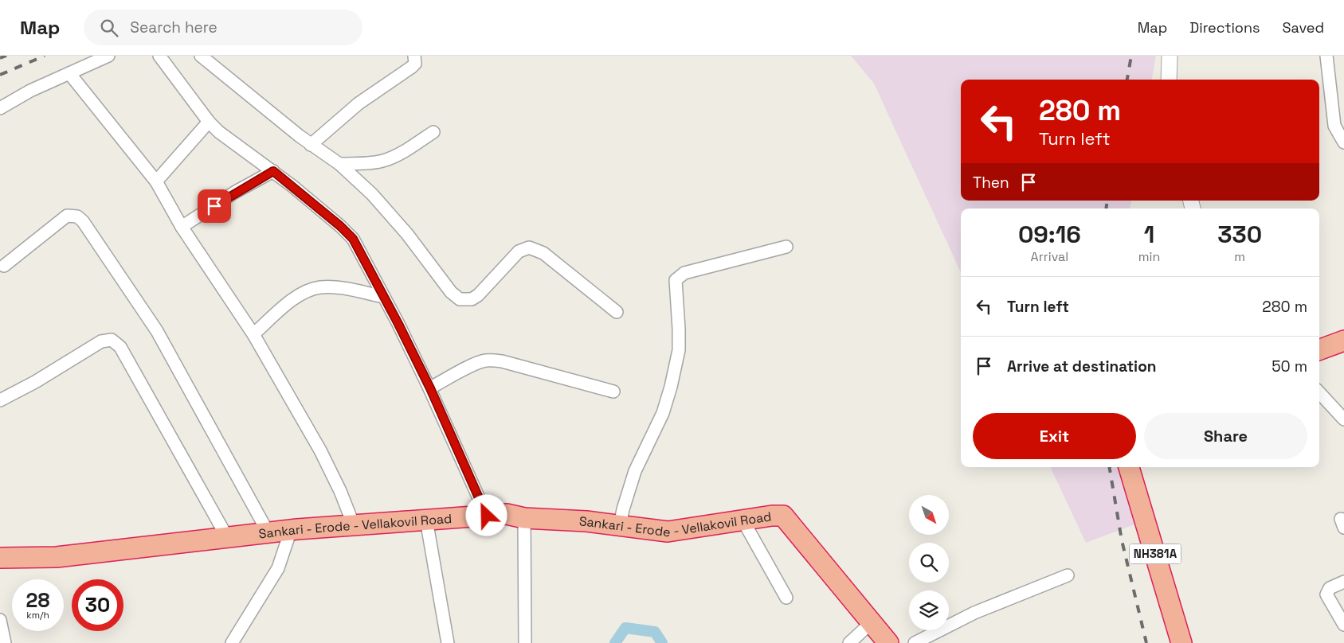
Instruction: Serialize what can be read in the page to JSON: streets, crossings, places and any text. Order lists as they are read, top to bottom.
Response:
{
  "streets": {
    "highway": ["Sankari - Erode - Vellakovil Road", "NH381A"]
  },
  "north": "bottom right",
  "page": {
    "header": "Map",
    "search": "Search here",
    "nav": ["Map", "Directions", "Saved"],
    "turn": ["280 m", "Turn left"],
    "then": "Then",
    "eta": [
      "09:16",
      "Arrival",
      "1",
      "min",
      "330",
      "m"
    ],
    "list": [
      {
        "name": "Turn left",
        "value": "280 m"
      },
      {
        "name": "Arrive at destination",
        "value": "50 m"
      }
    ],
    "buttons": ["Exit", "Share"],
    "speed": "28 km/h",
    "limit": "30"
  }
}
